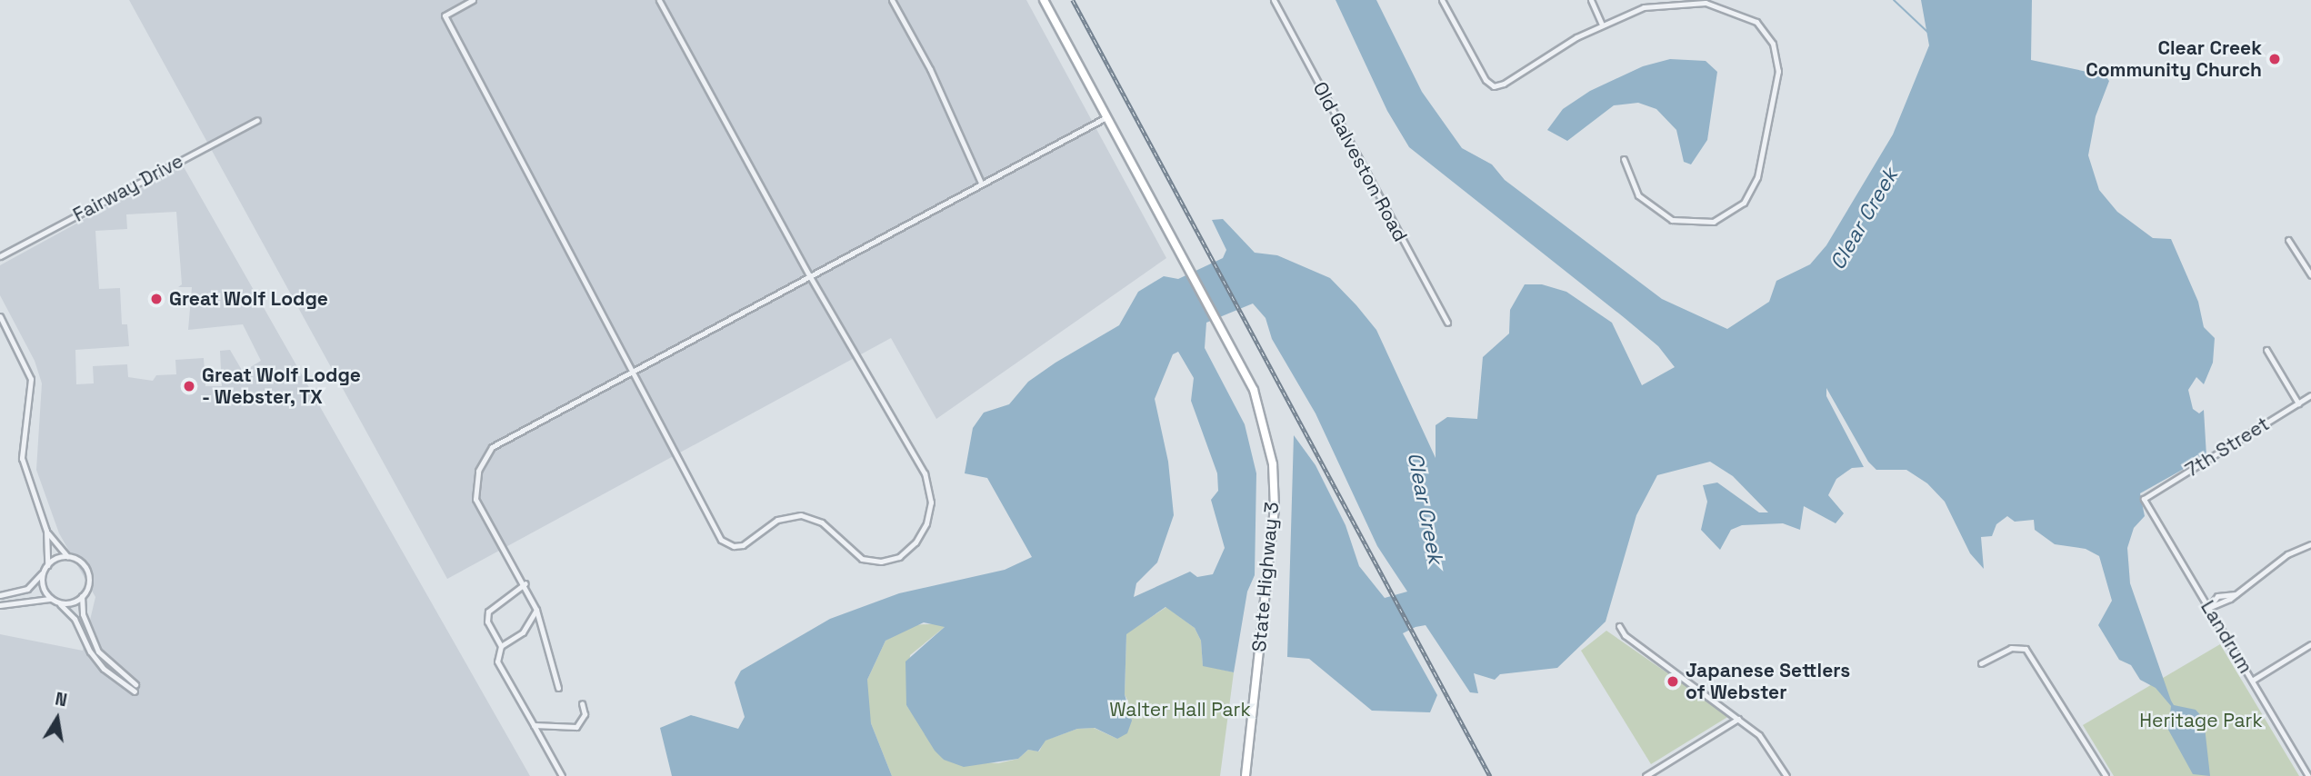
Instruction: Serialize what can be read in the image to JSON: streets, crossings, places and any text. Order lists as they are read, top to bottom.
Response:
{
  "streets": {
    "main road": ["State Highway 3"],
    "street": [
      "Old Galveston Road",
      "Fairway Drive",
      "7th Street",
      "Landrum"
    ]
  },
  "crossings": [
    ["7th Street", "Landrum"]
  ],
  "water": ["Clear Creek"],
  "parks": ["Walter Hall Park", "Heritage Park"],
  "places": [
    "Clear Creek Community Church",
    "Great Wolf Lodge",
    "Great Wolf Lodge - Webster, TX",
    "Japanese Settlers of Webster"
  ],
  "north": "top"
}
